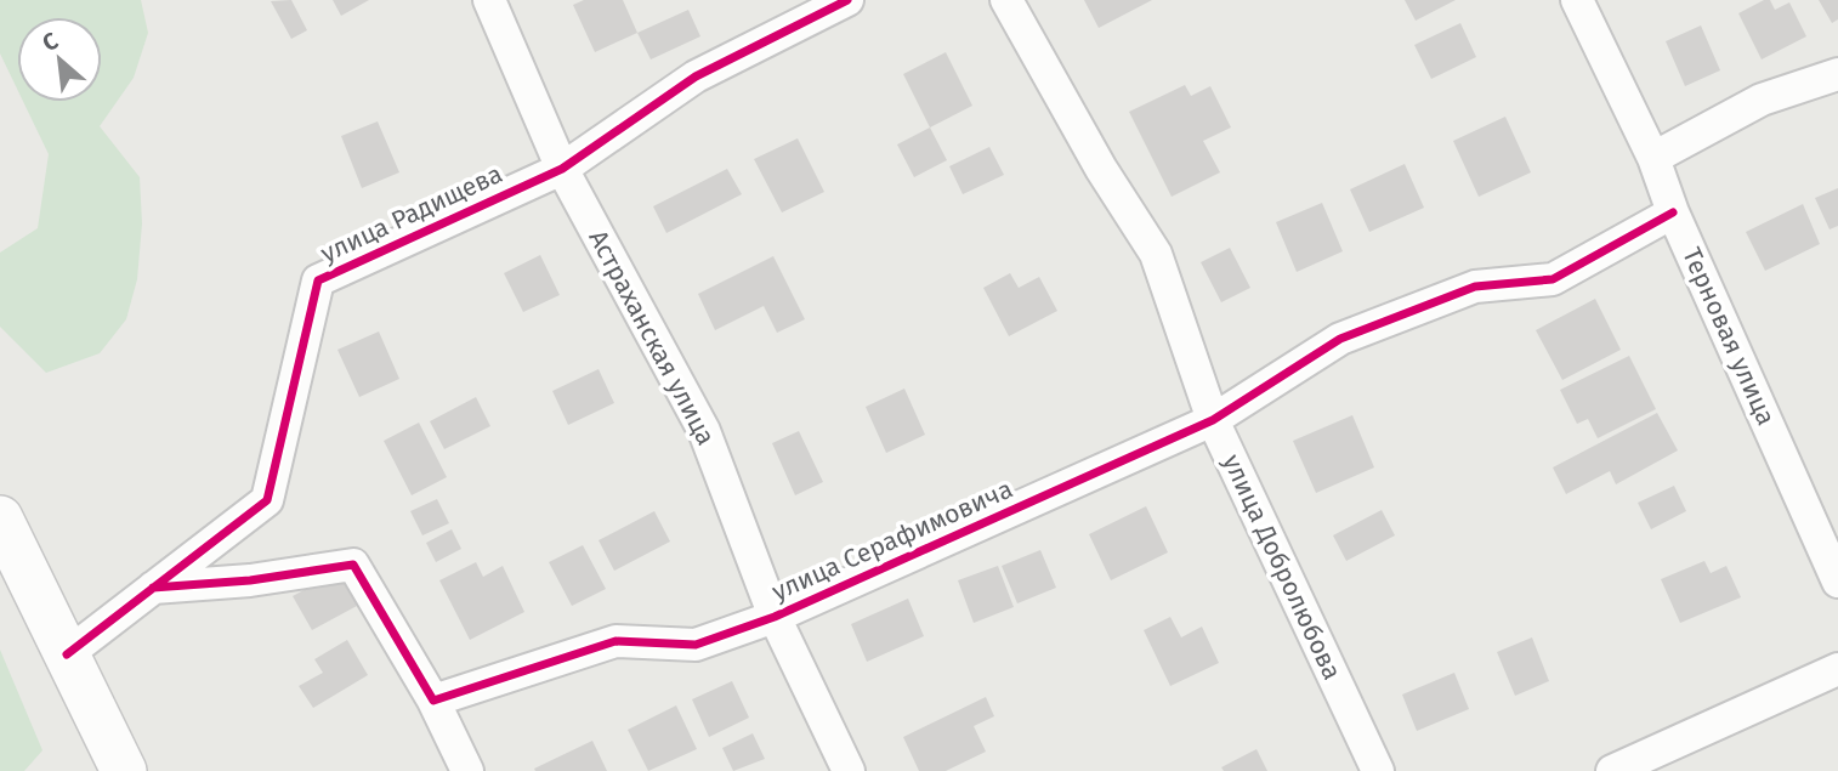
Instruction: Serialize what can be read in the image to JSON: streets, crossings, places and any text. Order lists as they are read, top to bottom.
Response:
{
  "streets": {
    "street": [
      "улица Радищева",
      "Терновая улица",
      "Астраханская улица",
      "улица Серафимовича",
      "улица Добролюбова"
    ]
  },
  "crossings": [
    ["улица Радищева", "Астраханская улица"],
    ["Терновая улица", "улица Серафимовича"],
    ["Астраханская улица", "улица Серафимовича"],
    ["улица Серафимовича", "улица Добролюбова"]
  ],
  "north": "top left"
}
